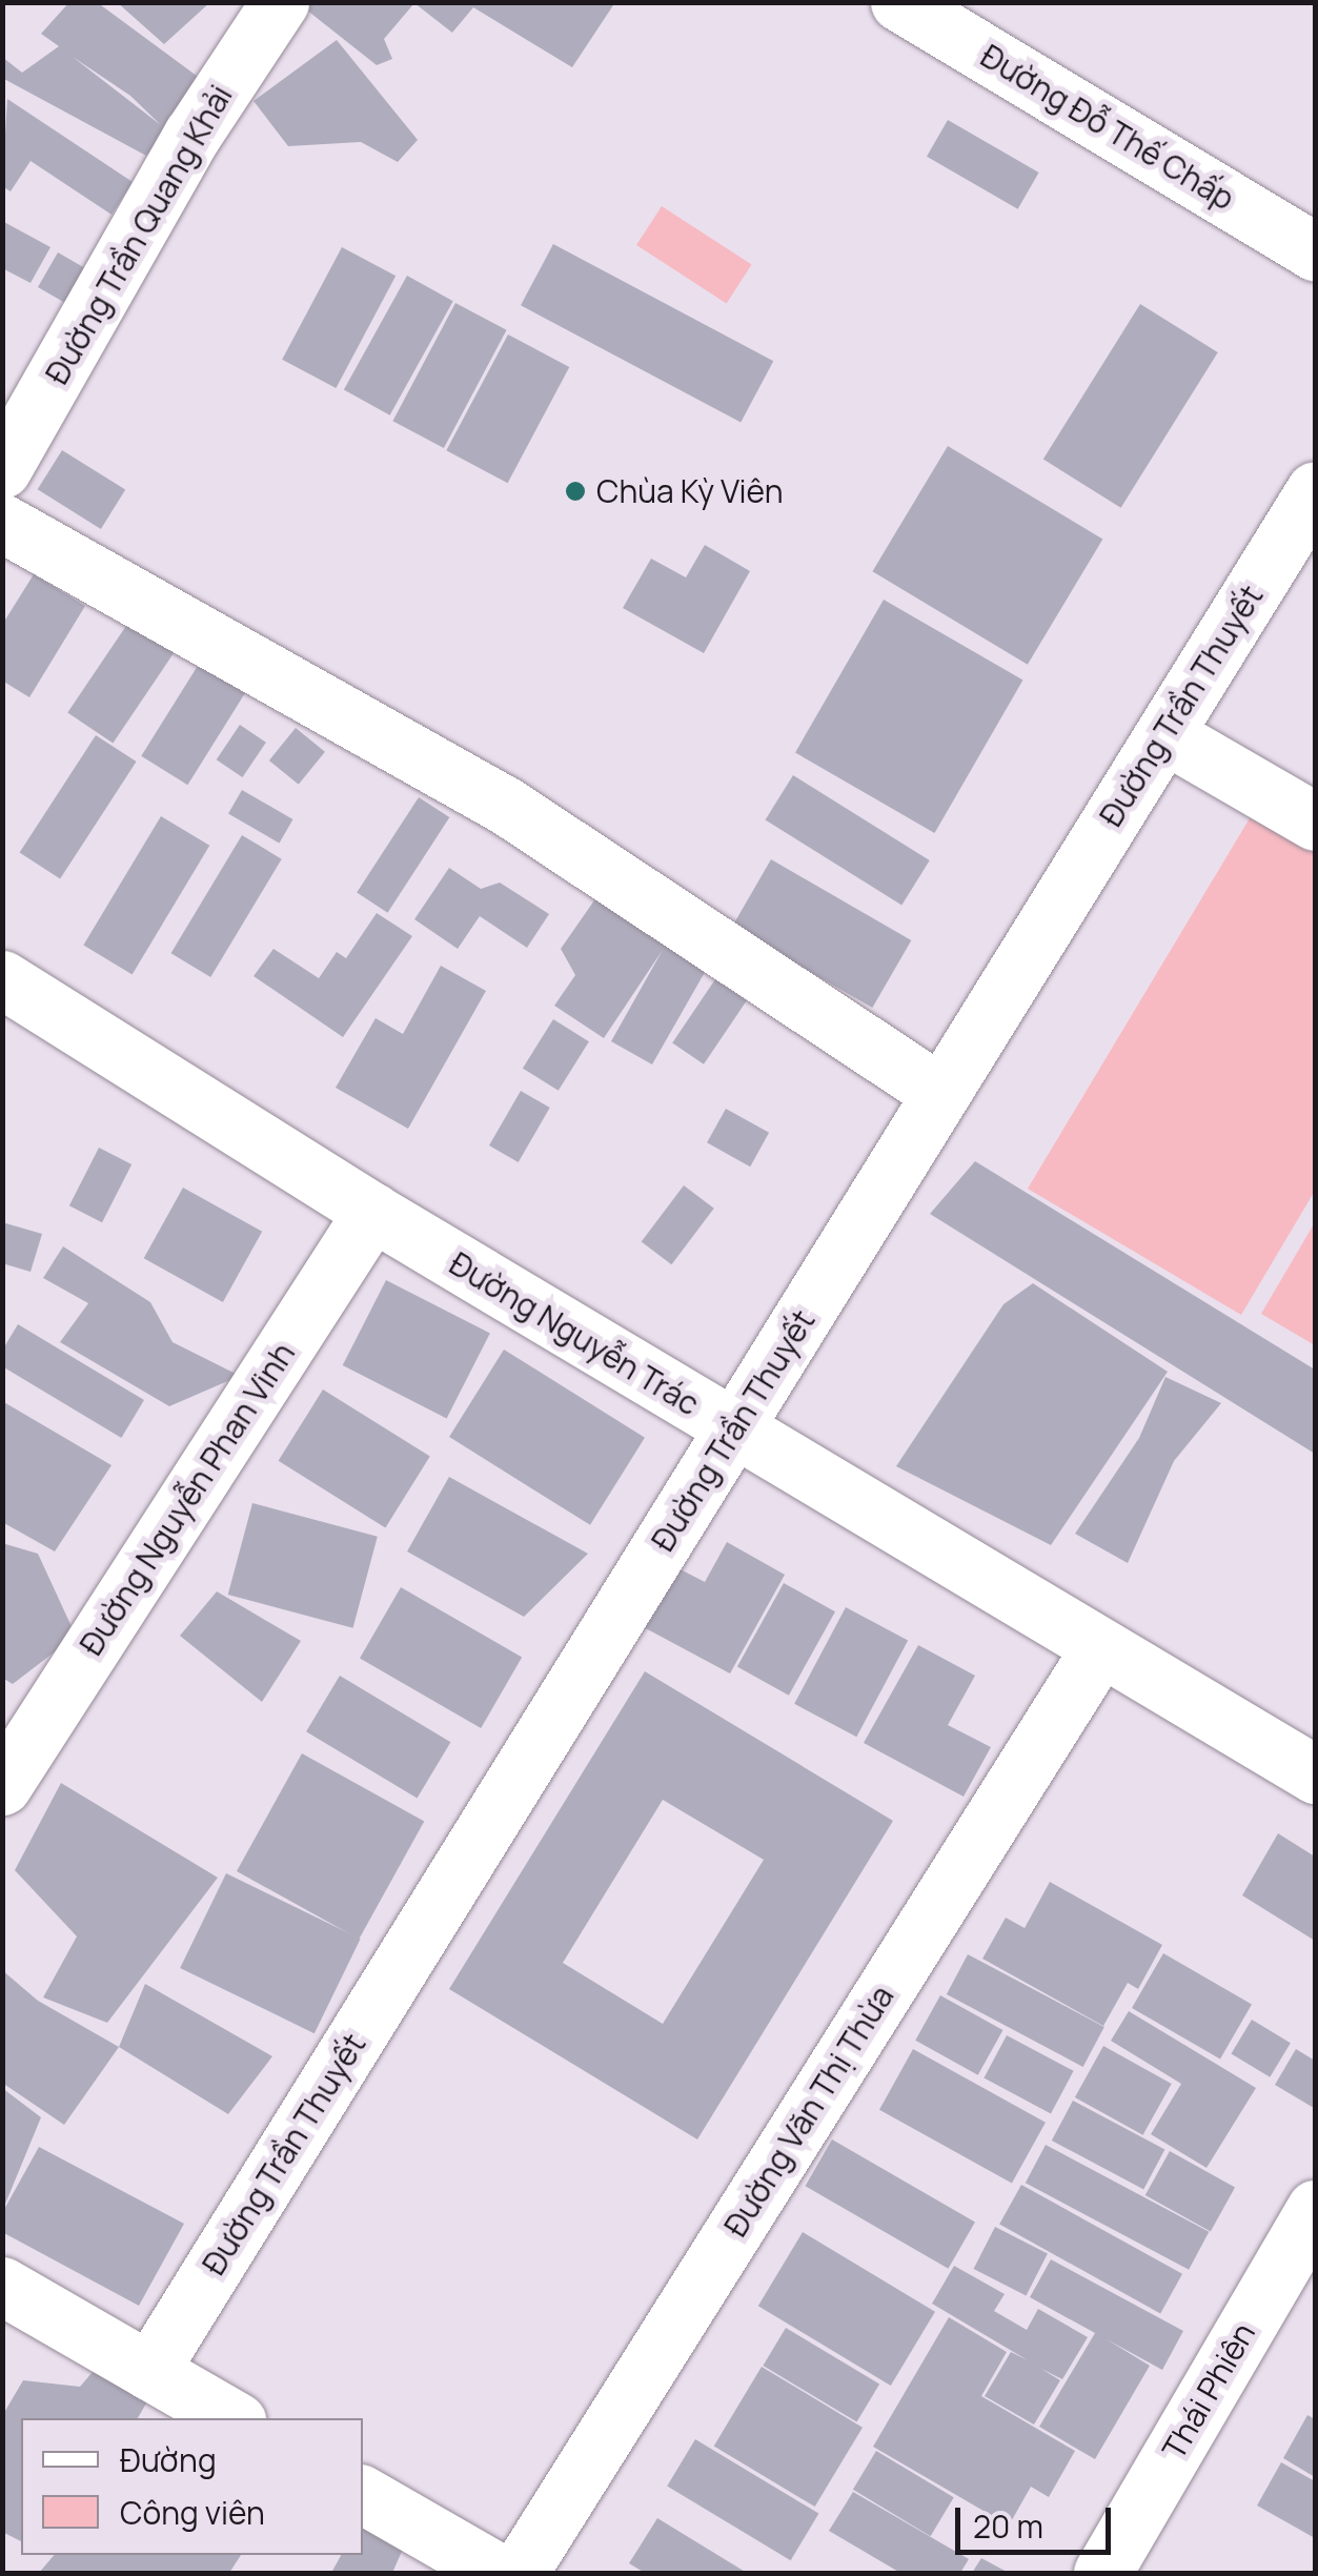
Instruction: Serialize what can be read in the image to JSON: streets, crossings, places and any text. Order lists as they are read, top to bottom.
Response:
{
  "streets": {
    "street": [
      "Đường Đỗ Thế Chấp",
      "Đường Trần Quang Khải",
      "Đường Trần Thuyết",
      "Đường Nguyễn Trác",
      "Đường Nguyễn Phan Vinh",
      "Đường Văn Thị Thừa",
      "Thái Phiên"
    ]
  },
  "crossings": [
    ["Đường Trần Thuyết", "Đường Nguyễn Trác"],
    ["Đường Nguyễn Trác", "Đường Nguyễn Phan Vinh"],
    ["Đường Nguyễn Trác", "Đường Văn Thị Thừa"]
  ],
  "places": ["Chùa Kỳ Viên"],
  "legend": ["Đường", "Công viên"],
  "scale_bar": "20 m"
}
